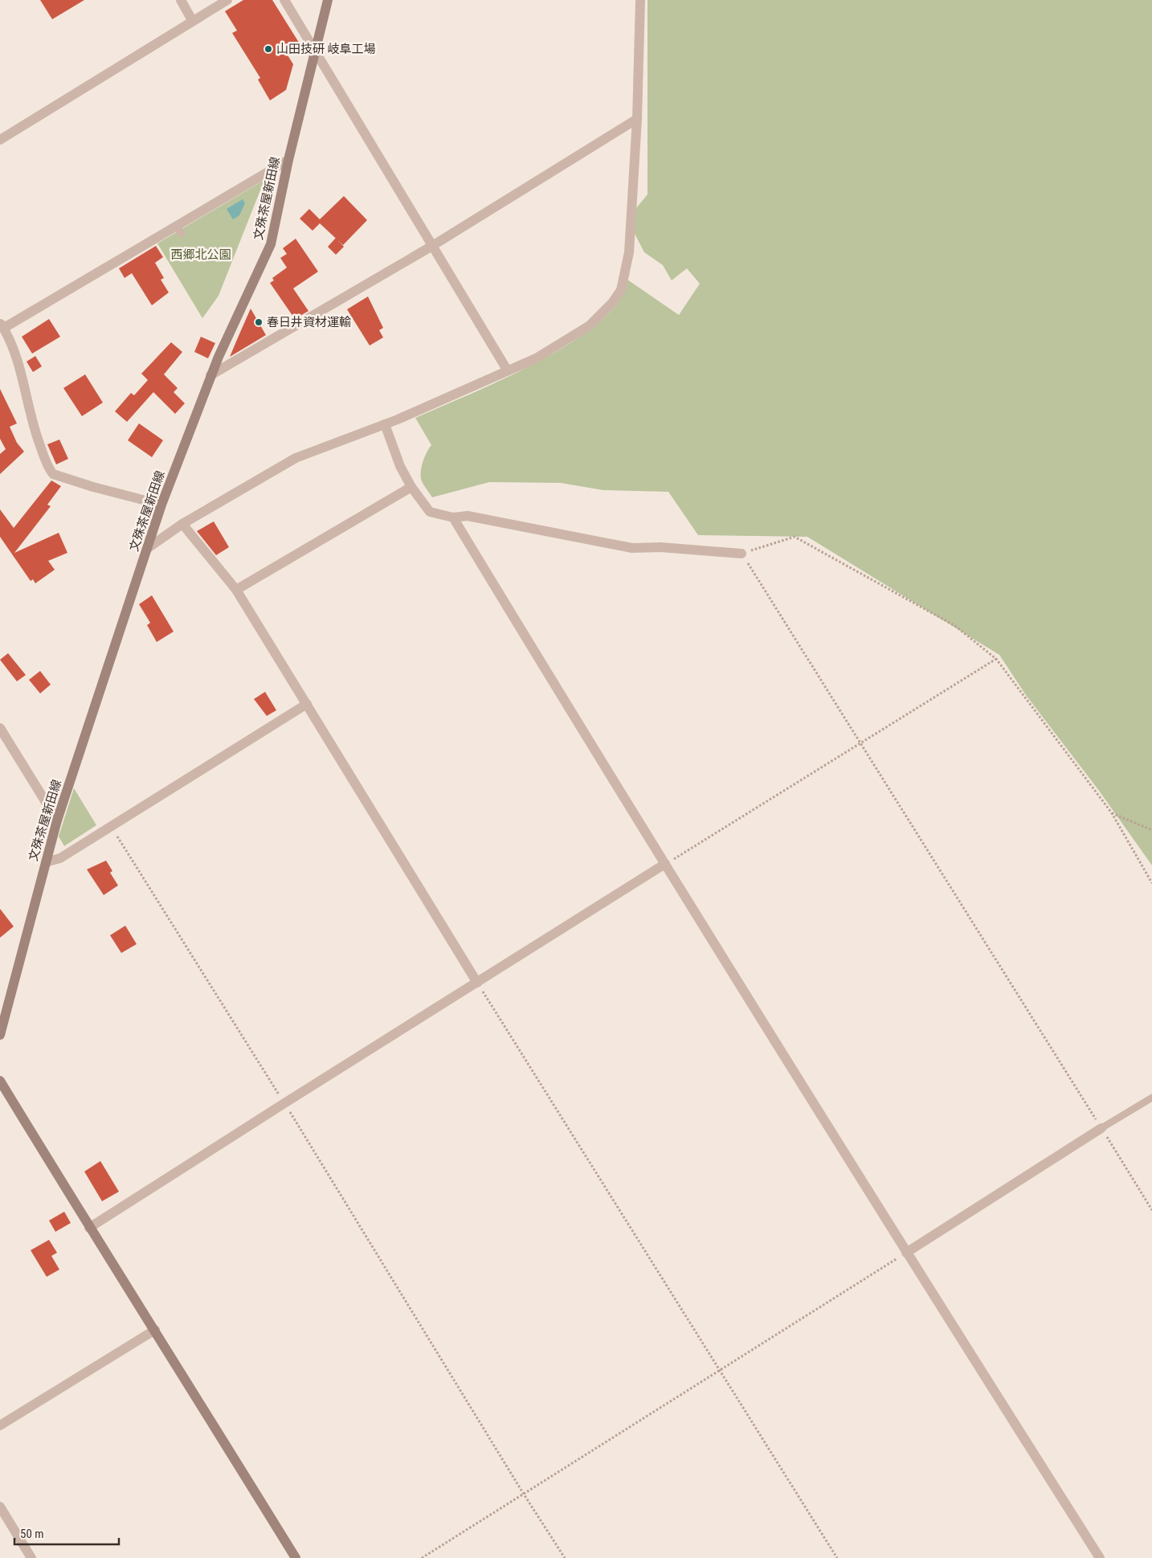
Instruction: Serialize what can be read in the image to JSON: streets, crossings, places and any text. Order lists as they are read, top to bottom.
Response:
{
  "streets": {
    "main road": ["文殊茶屋新田線"]
  },
  "parks": ["西郷北公園"],
  "places": ["山田技研 岐阜工場", "春日井資材運輸"],
  "scale_bar": "50 m"
}
